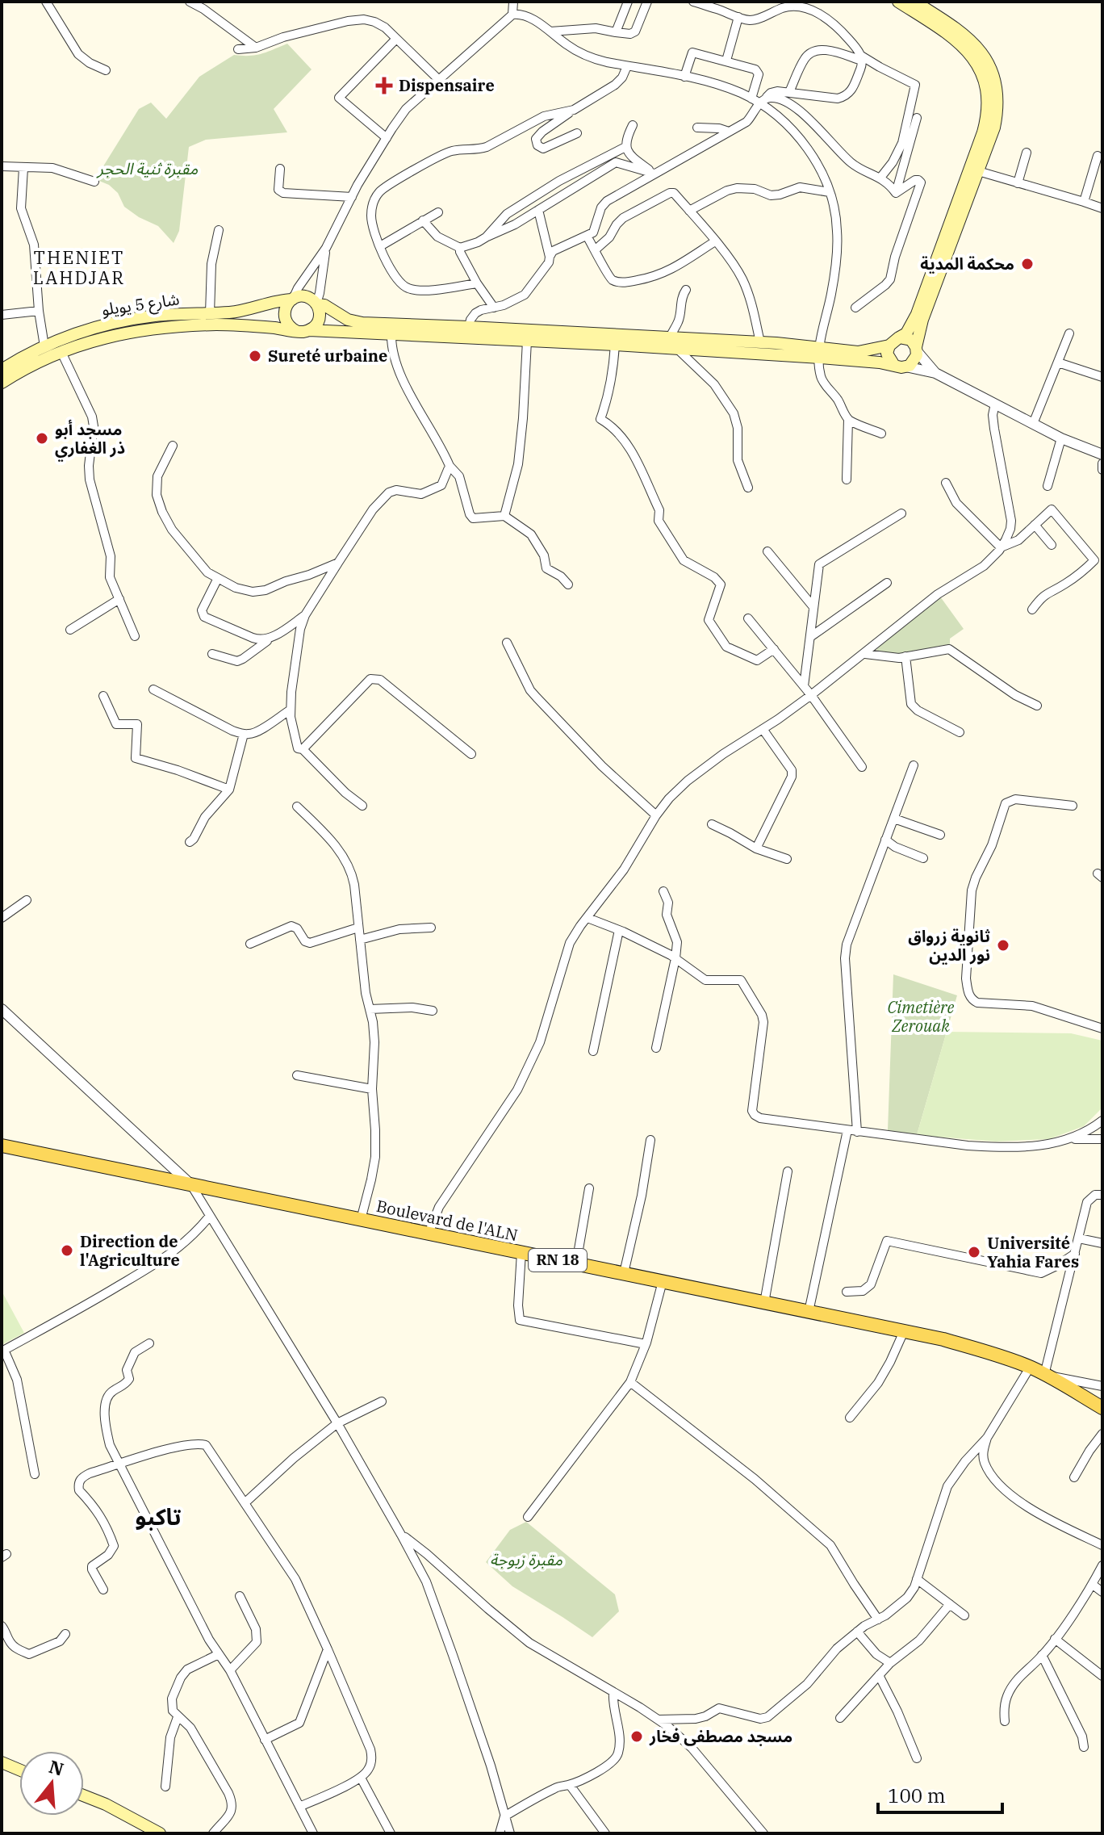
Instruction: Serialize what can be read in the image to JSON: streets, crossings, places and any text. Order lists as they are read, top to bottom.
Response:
{
  "streets": {
    "main road": ["شارع 5 يويلو", "Boulevard de l'ALN", "RN 18"]
  },
  "districts": ["THENIET LAHDJAR", "تاكبو"],
  "parks": ["مقبرة ثنية الحجر", "Cimetière Zerouak", "مقبرة زبوجة"],
  "places": {
    "health": ["Dispensaire"],
    "other": [
      "محكمة المدية",
      "Sureté urbaine",
      "مسجد أبو ذر الغفاري",
      "ثانوية زرواق نور الدين",
      "Direction de l'Agriculture",
      "Université Yahia Fares",
      "مسجد مصطفى فخار"
    ]
  },
  "scale_bar": "100 m",
  "north": "top"
}
